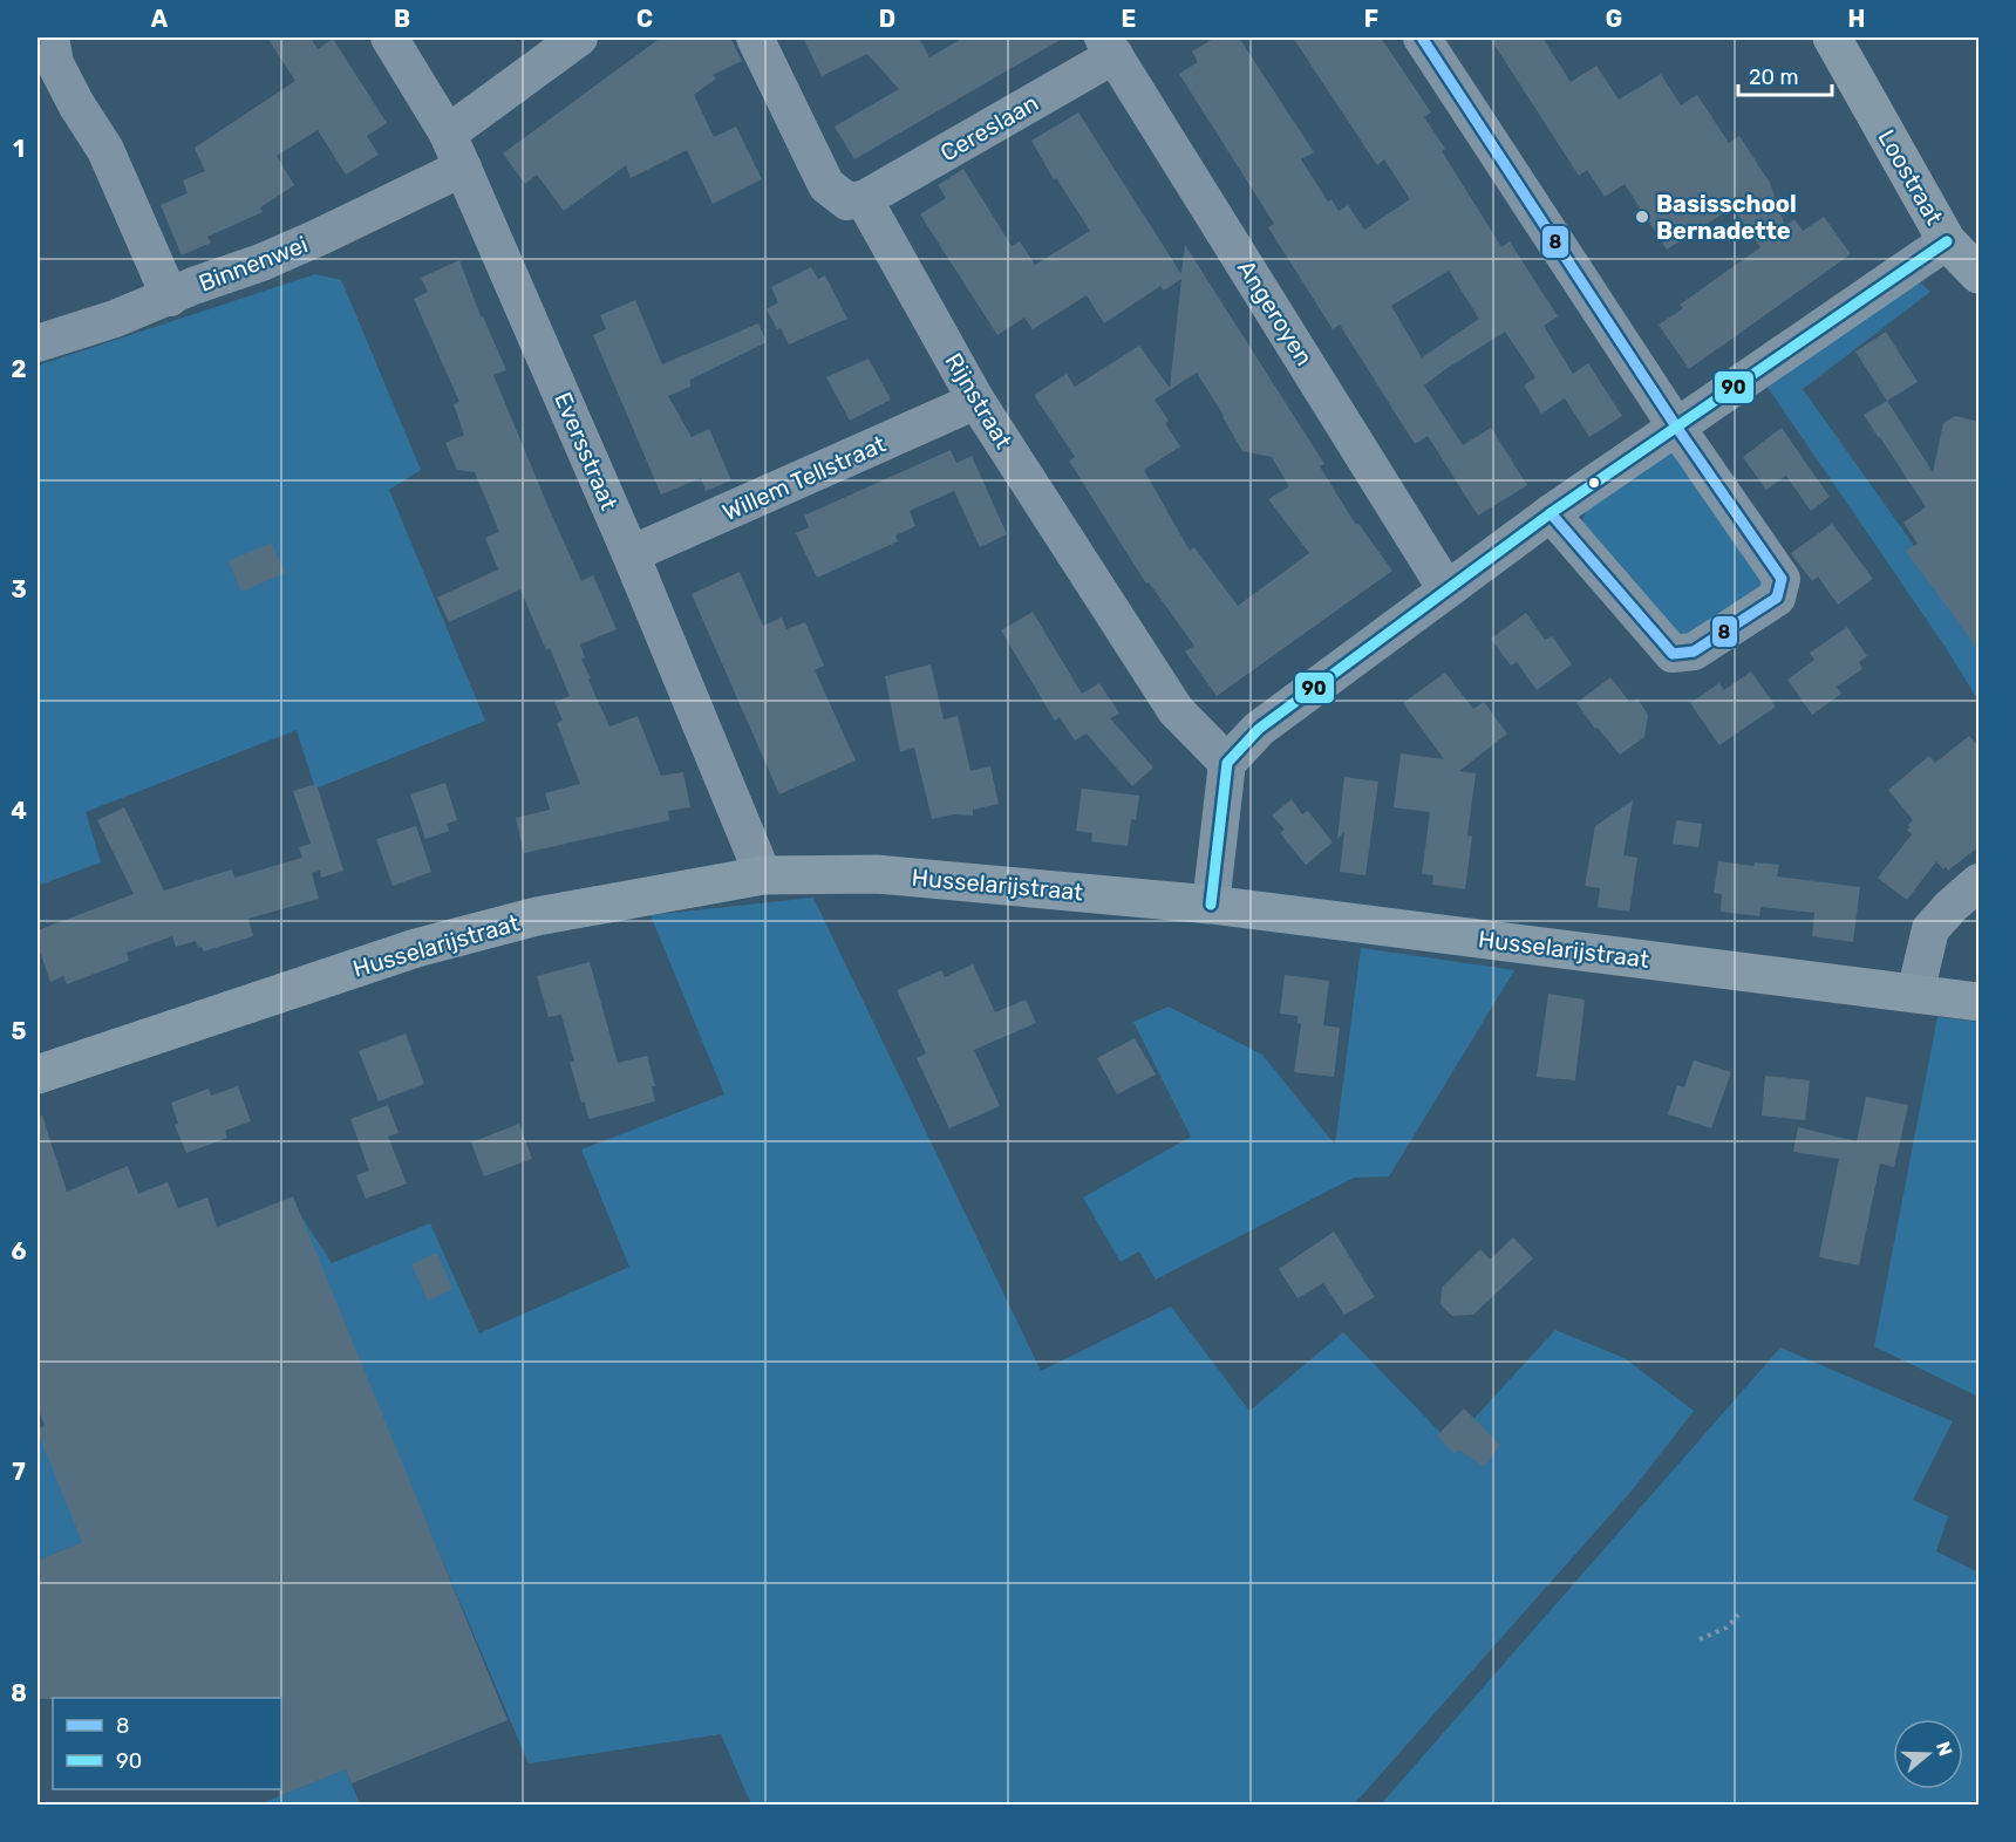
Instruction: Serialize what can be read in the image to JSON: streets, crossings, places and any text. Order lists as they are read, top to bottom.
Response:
{
  "streets": {
    "street": [
      "Cereslaan",
      "Loostraat",
      "Binnenwei",
      "Angeroyen",
      "Rijnstraat",
      "Eversstraat",
      "Willem Tellstraat",
      "Husselarijstraat"
    ]
  },
  "crossings": [
    ["Cereslaan", "Angeroyen"],
    ["Cereslaan", "Rijnstraat"],
    ["Binnenwei", "Eversstraat"],
    ["Rijnstraat", "Willem Tellstraat"],
    ["Eversstraat", "Willem Tellstraat"],
    ["Eversstraat", "Husselarijstraat"]
  ],
  "places": ["Basisschool Bernadette"],
  "lines": ["transit line 8", "transit line 90"],
  "legend": ["8", "90"],
  "scale_bar": "20 m",
  "north": "right",
  "grid": {
    "columns": [
      "A",
      "B",
      "C",
      "D",
      "E",
      "F",
      "G",
      "H"
    ],
    "rows": [
      "1",
      "2",
      "3",
      "4",
      "5",
      "6",
      "7",
      "8"
    ]
  }
}
